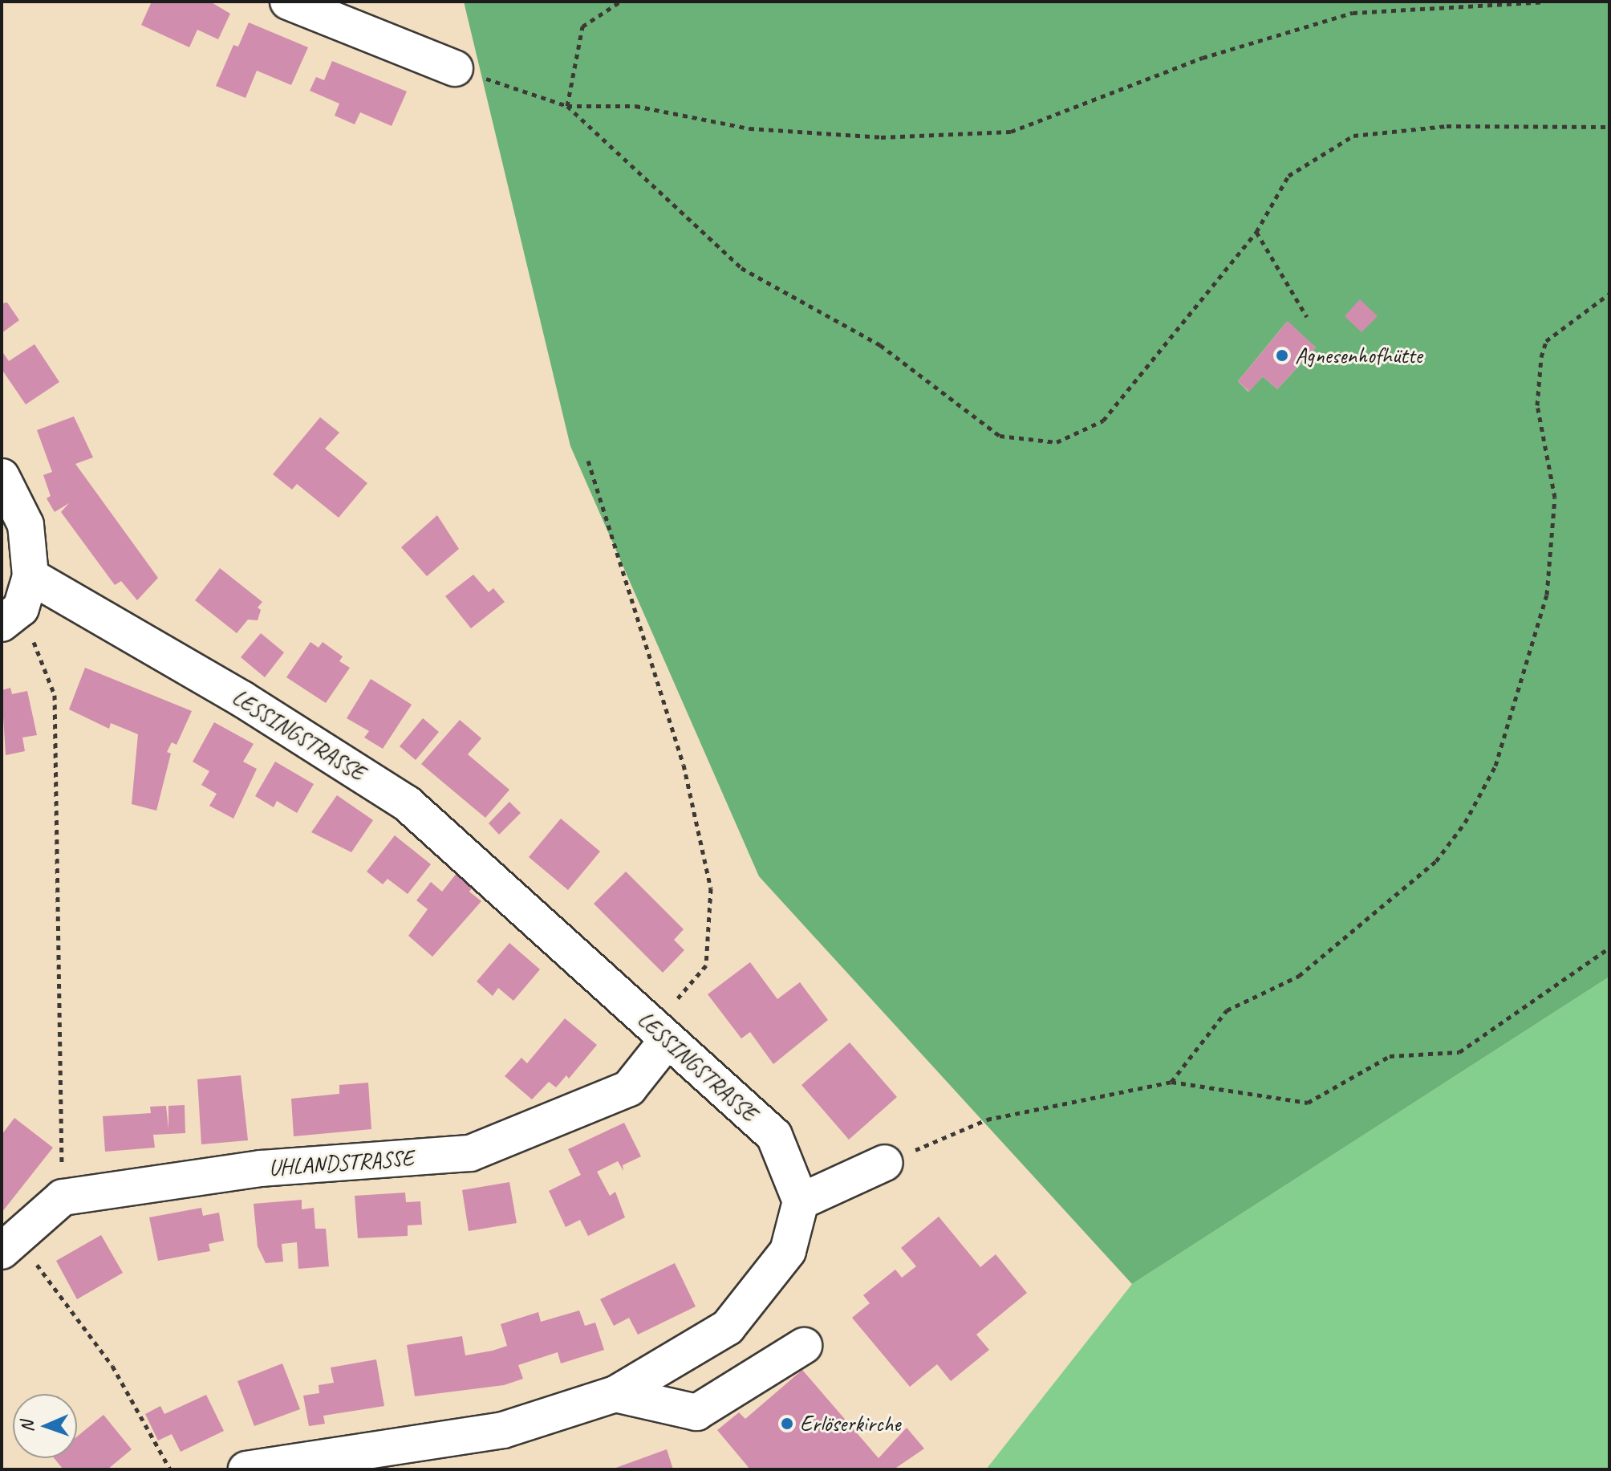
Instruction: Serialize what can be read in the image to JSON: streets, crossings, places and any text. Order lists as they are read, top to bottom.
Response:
{
  "streets": {
    "street": ["LESSINGSTRASSE", "UHLANDSTRASSE"]
  },
  "crossings": [
    ["LESSINGSTRASSE", "UHLANDSTRASSE"]
  ],
  "places": ["Agnesenhofhütte", "Erlöserkirche"],
  "north": "left"
}
